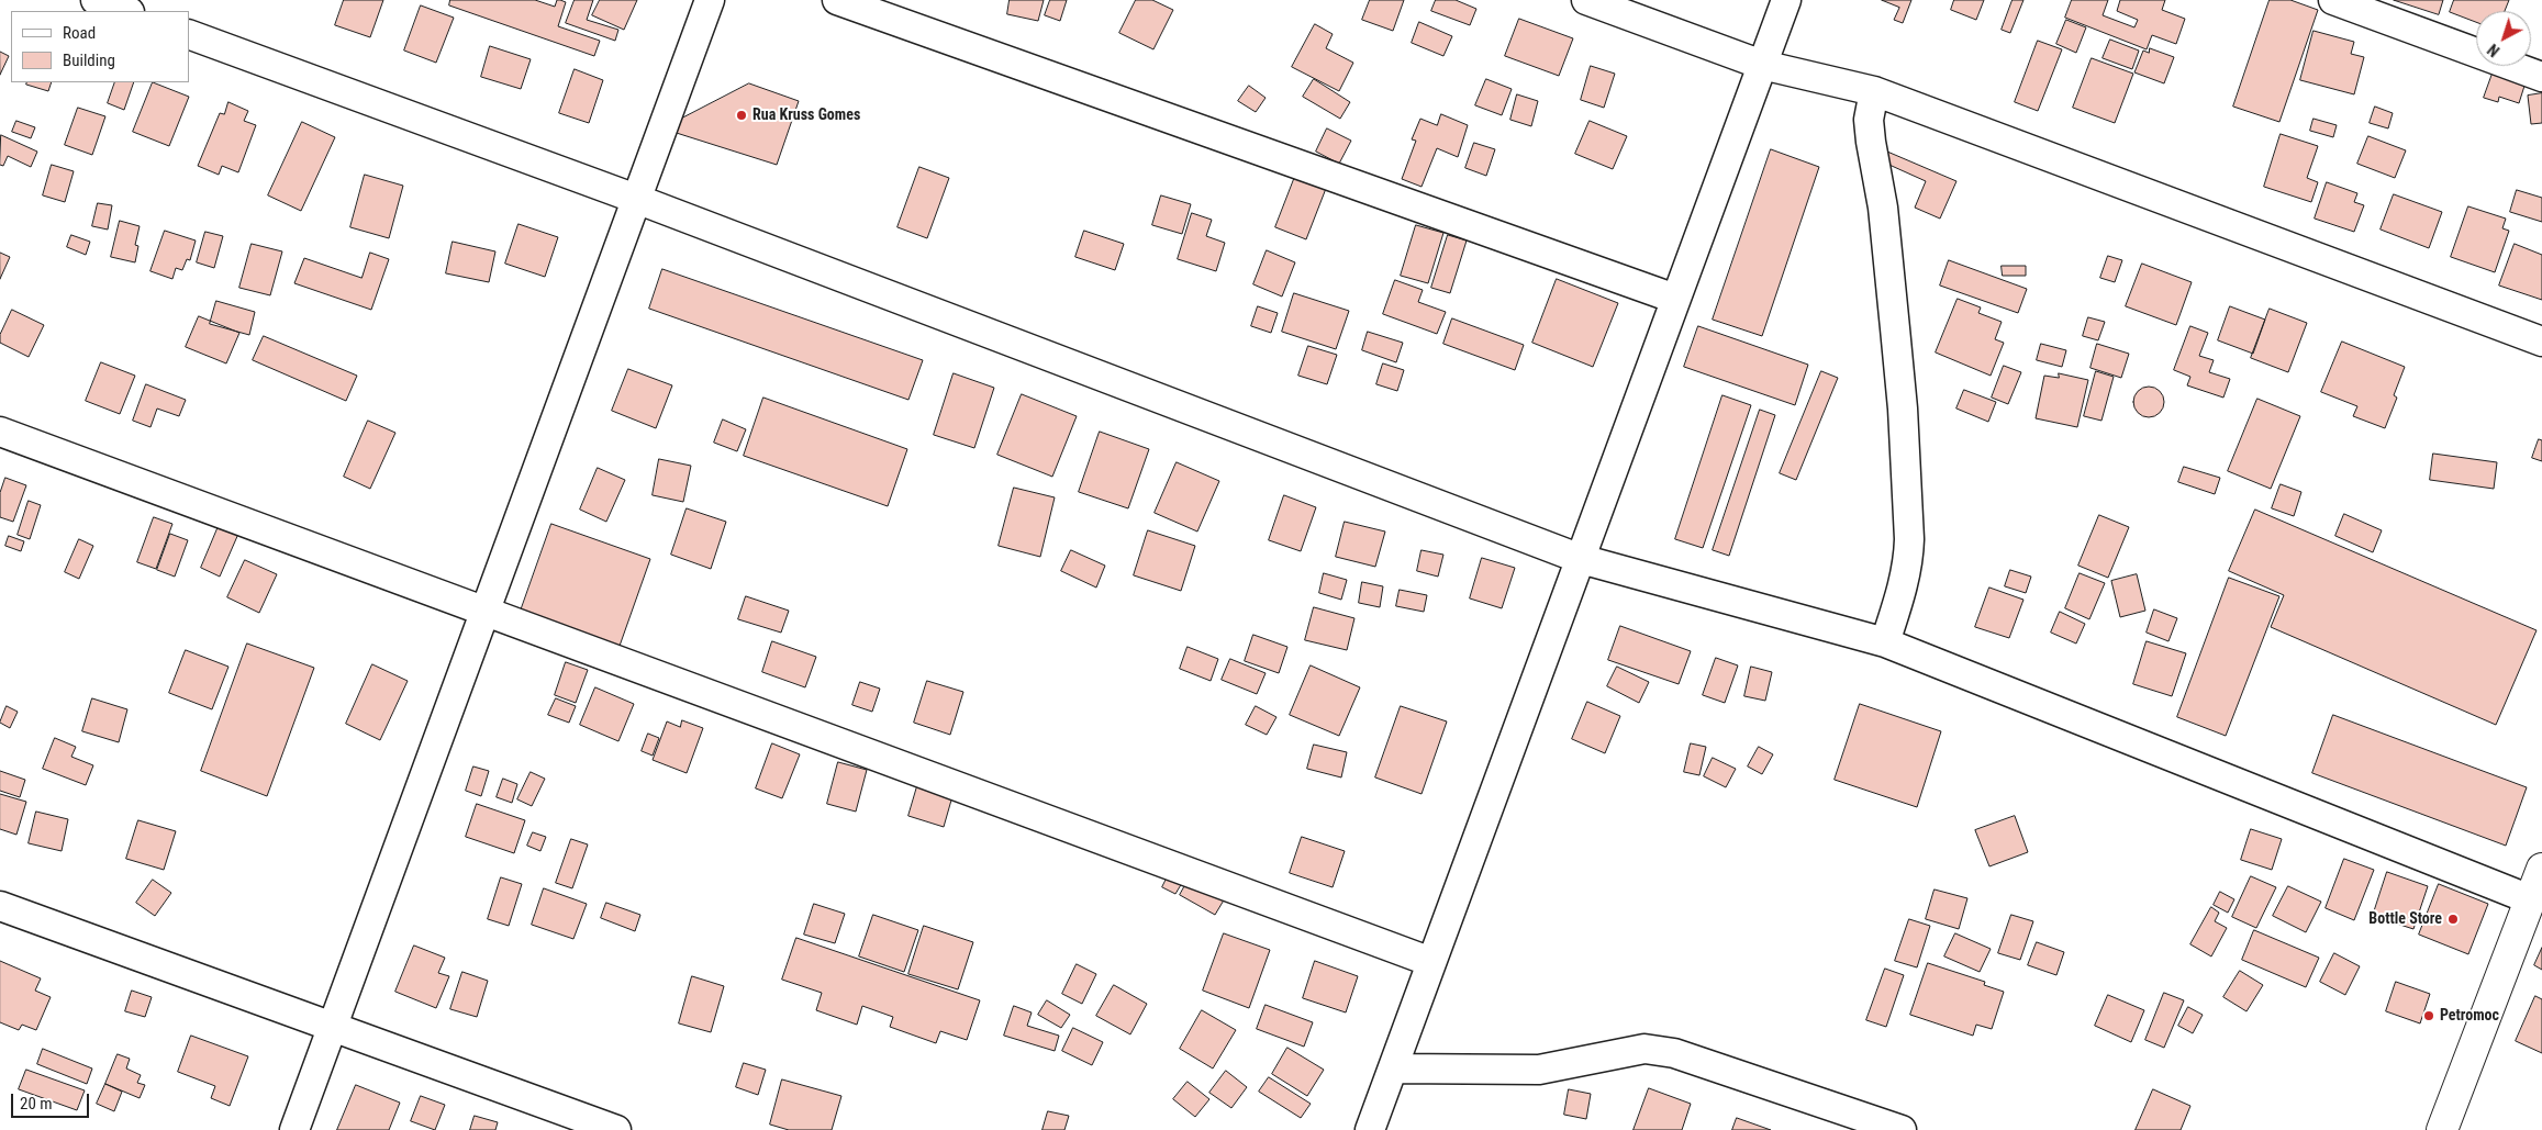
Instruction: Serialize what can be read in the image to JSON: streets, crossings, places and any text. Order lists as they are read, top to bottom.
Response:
{
  "places": ["Rua Kruss Gomes", "Bottle Store", "Petromoc"],
  "legend": ["Road", "Building"],
  "scale_bar": "20 m",
  "north": "bottom left"
}
